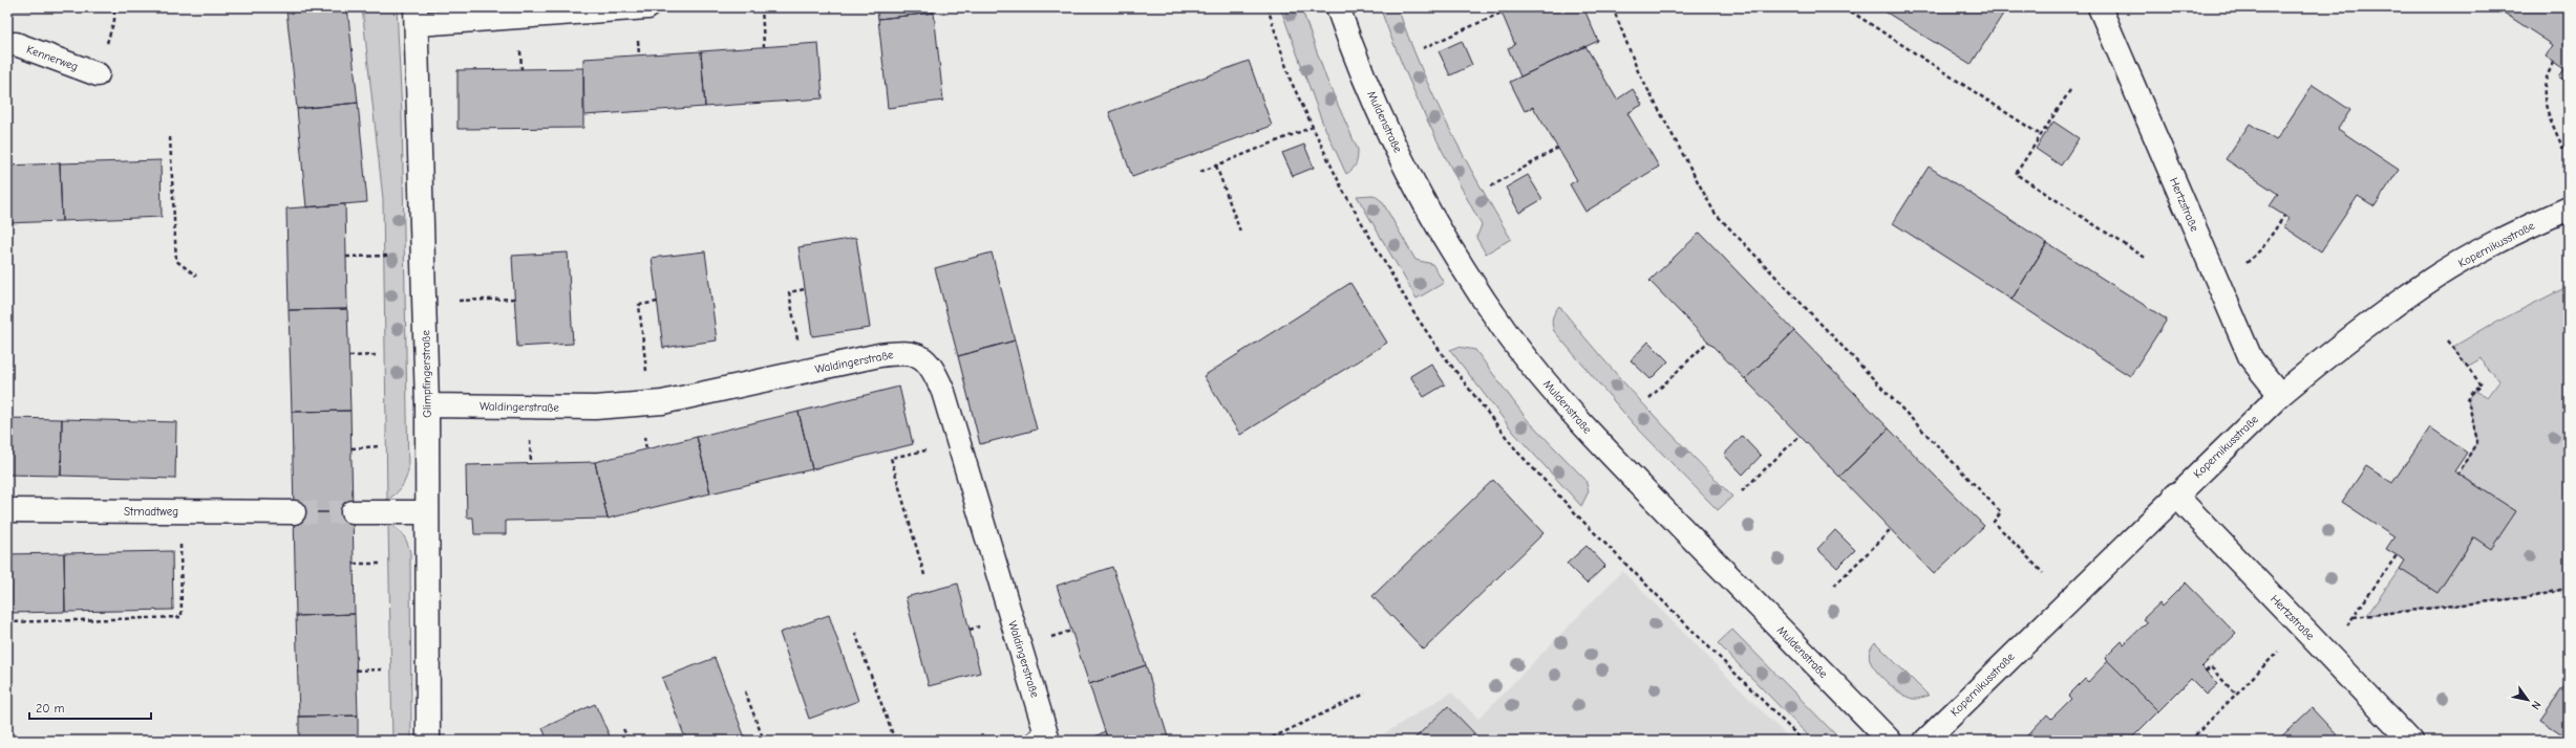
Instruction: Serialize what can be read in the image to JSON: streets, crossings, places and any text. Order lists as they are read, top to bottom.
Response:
{
  "streets": {
    "street": [
      "Kennerweg",
      "Muldenstraße",
      "Hertzstraße",
      "Kopernikusstraße",
      "Waldingerstraße",
      "Glimpfingerstraße",
      "Strnadtweg"
    ]
  },
  "crossings": [
    ["Hertzstraße", "Kopernikusstraße"],
    ["Waldingerstraße", "Glimpfingerstraße"]
  ],
  "scale_bar": "20 m",
  "north": "bottom right"
}
